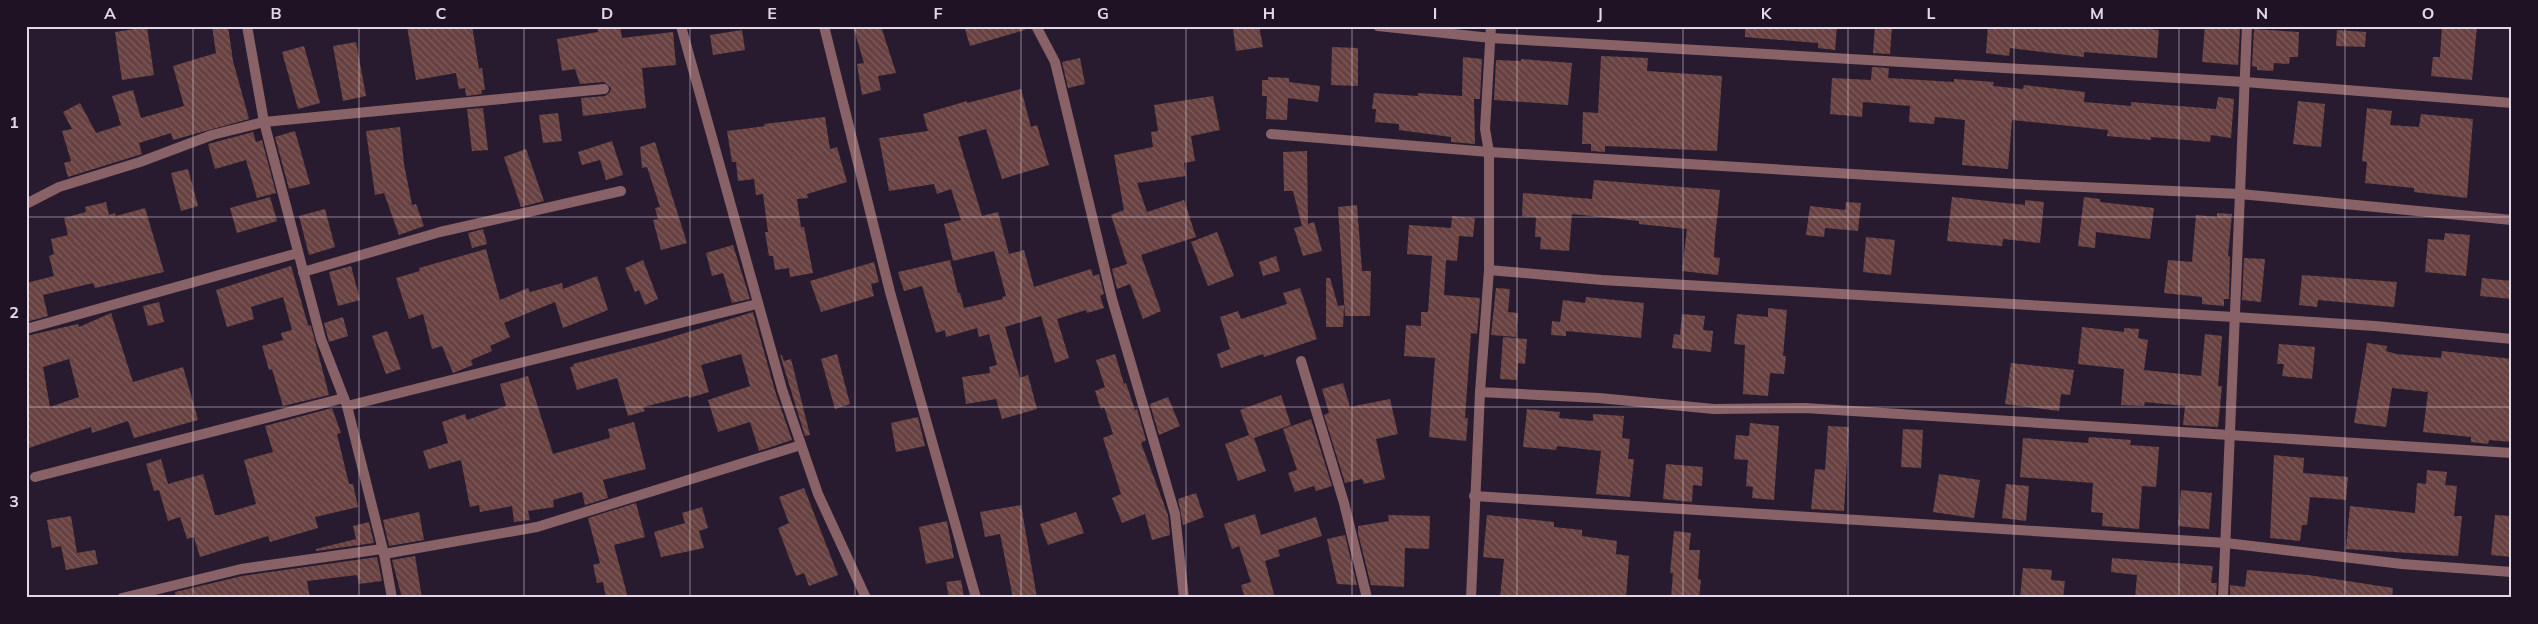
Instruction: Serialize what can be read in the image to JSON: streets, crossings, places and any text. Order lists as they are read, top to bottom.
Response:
{
  "grid": {
    "columns": [
      "A",
      "B",
      "C",
      "D",
      "E",
      "F",
      "G",
      "H",
      "I",
      "J",
      "K",
      "L",
      "M",
      "N",
      "O"
    ],
    "rows": ["1", "2", "3"]
  }
}
